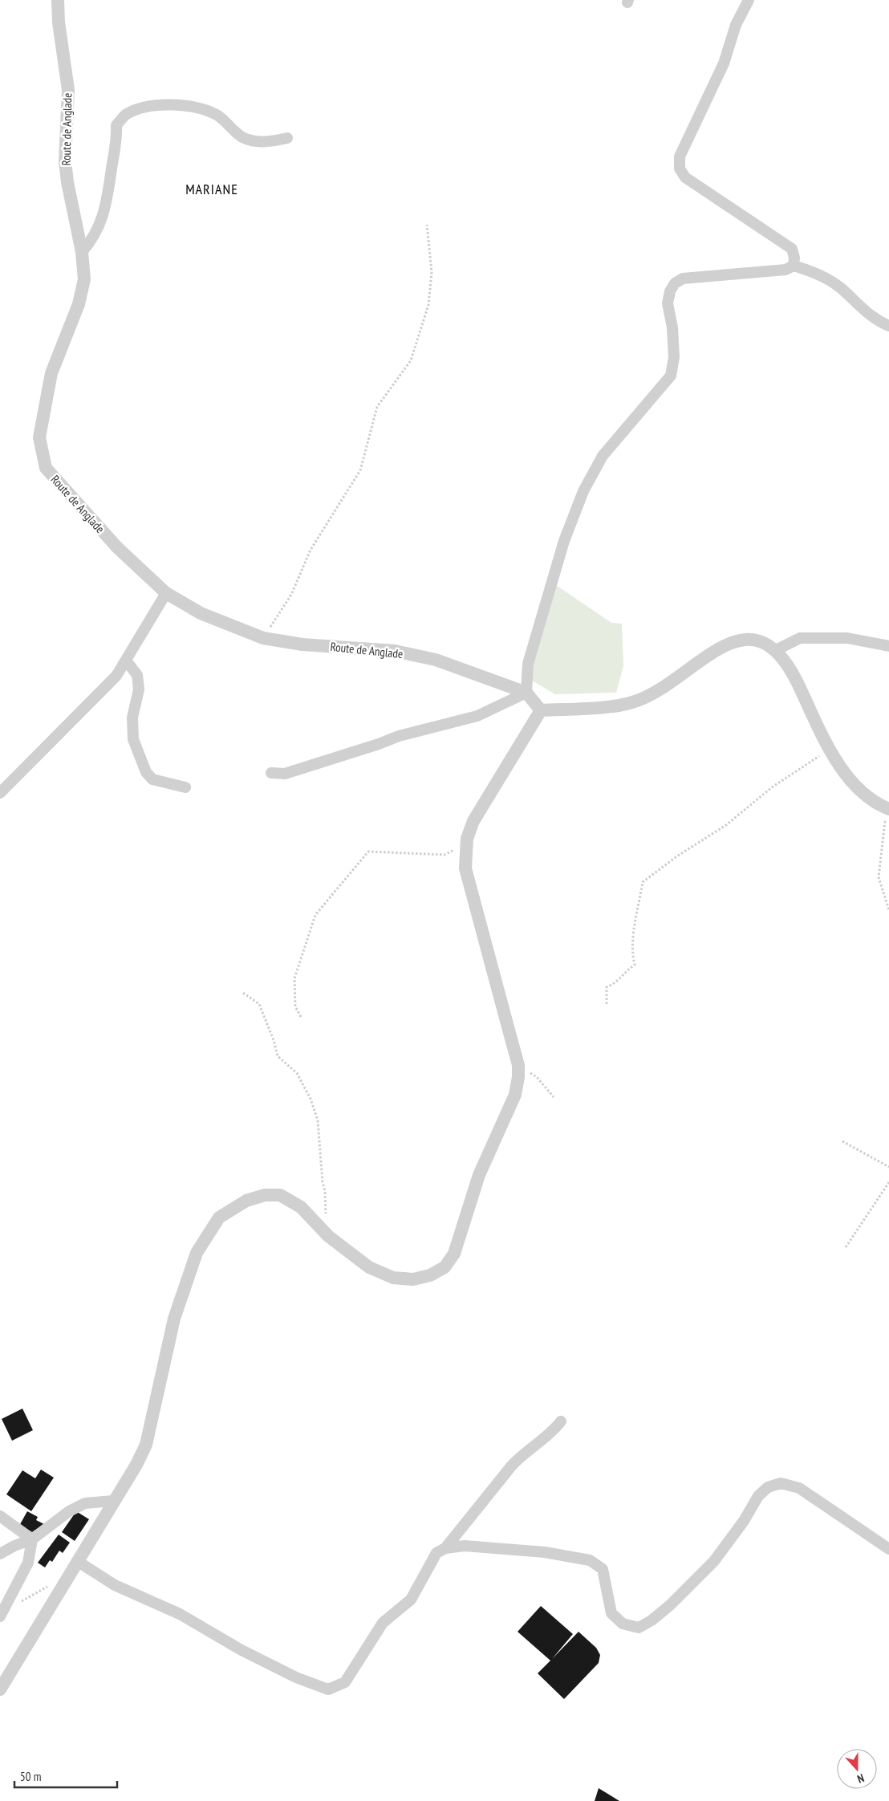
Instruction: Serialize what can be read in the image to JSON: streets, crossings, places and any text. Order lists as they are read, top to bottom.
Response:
{
  "streets": {
    "street": ["Route de Anglade"]
  },
  "districts": ["MARIANE"],
  "scale_bar": "50 m",
  "north": "bottom"
}
